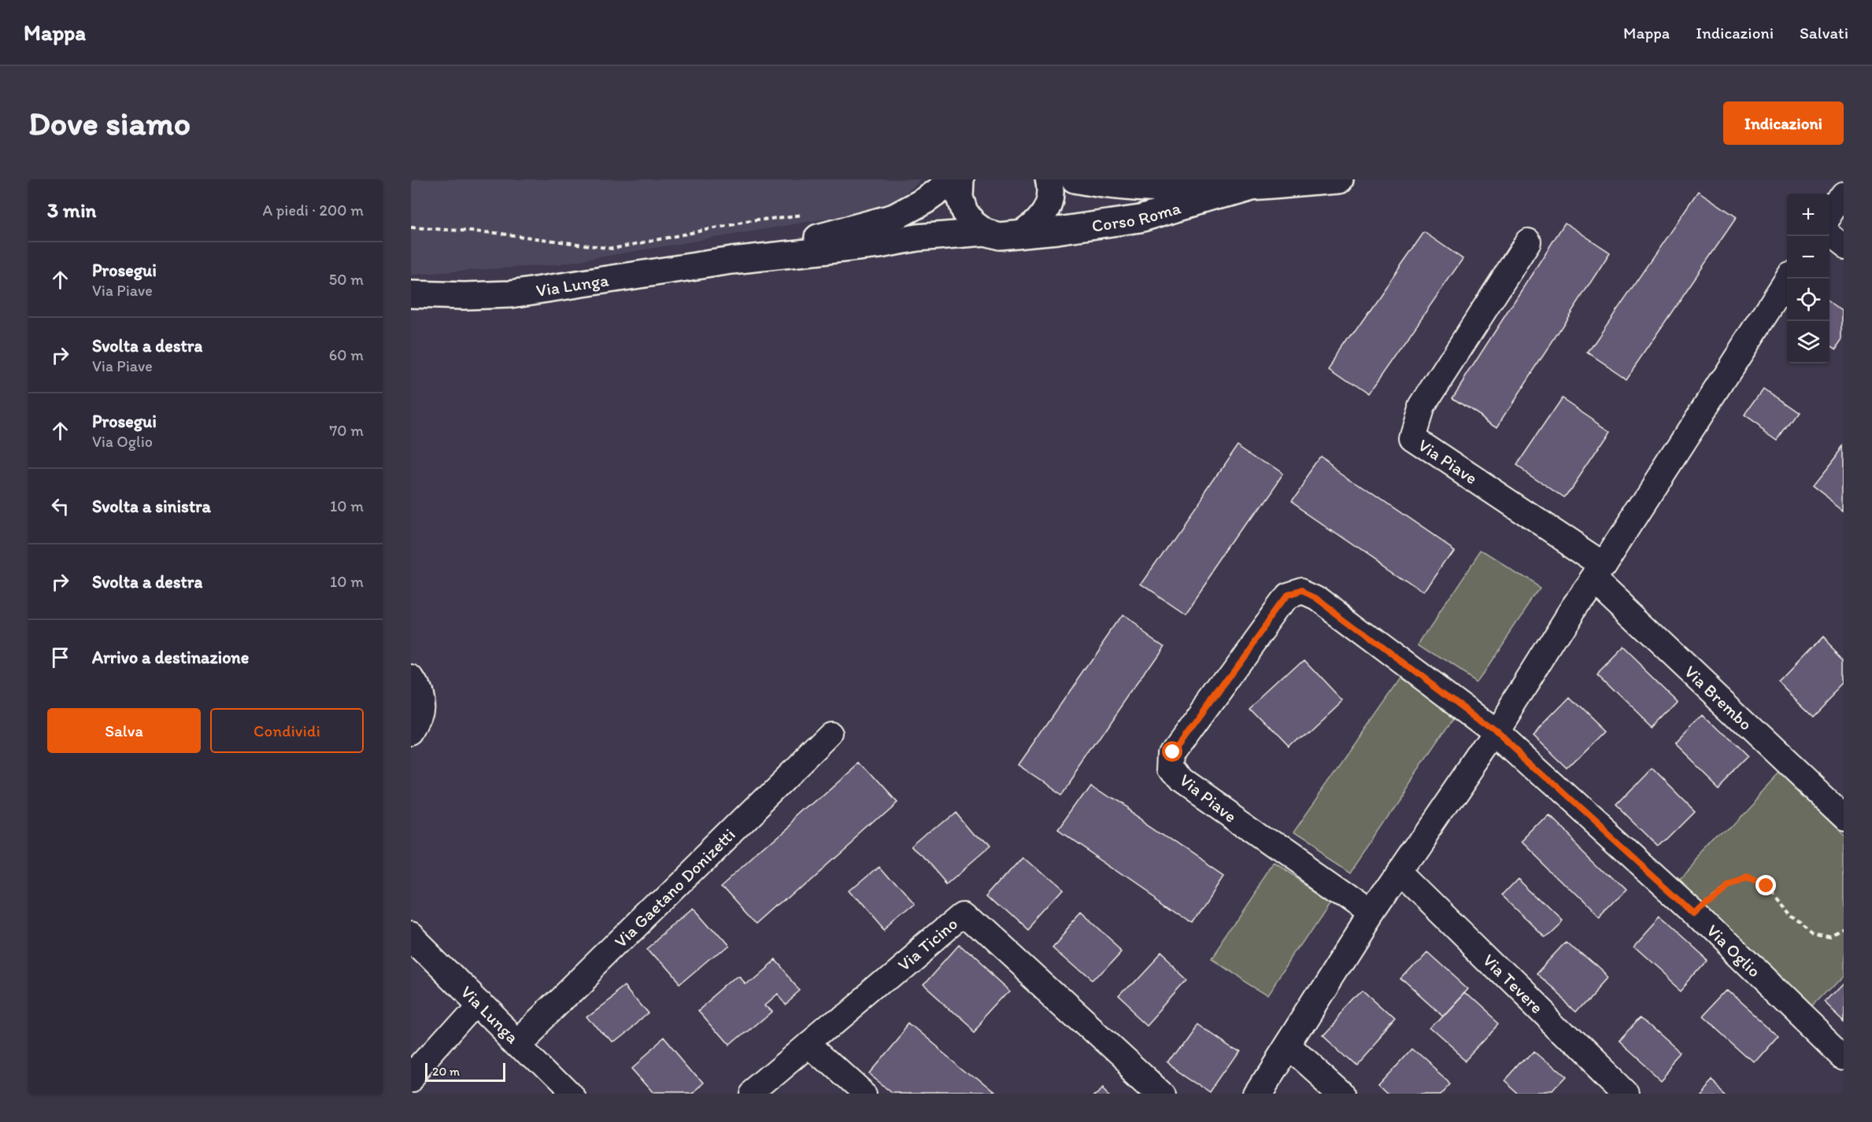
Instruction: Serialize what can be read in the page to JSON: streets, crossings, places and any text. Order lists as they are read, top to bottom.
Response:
{
  "streets": {
    "street": [
      "Corso Roma",
      "Via Lunga",
      "Via Piave",
      "Via Brembo",
      "Via Gaetano Donizetti",
      "Via Ticino",
      "Via Oglio",
      "Via Tevere"
    ]
  },
  "crossings": [
    ["Corso Roma", "Via Lunga"],
    ["Via Lunga", "Via Gaetano Donizetti"],
    ["Via Piave", "Via Brembo"],
    ["Via Piave", "Via Oglio"]
  ],
  "scale_bar": "20 m",
  "page": {
    "header": "Mappa",
    "nav": ["Mappa", "Indicazioni", "Salvati"],
    "buttons": [
      "Indicazioni",
      ["Salva", "Condividi"]
    ],
    "title": "Dove siamo",
    "heading": ["3 min", "A piedi · 200 m"],
    "map_buttons": ["+", "−"],
    "list": [
      ["Prosegui", "Via Piave", "50 m"],
      ["Svolta a destra", "Via Piave", "60 m"],
      ["Prosegui", "Via Oglio", "70 m"],
      ["Svolta a sinistra", "10 m"],
      ["Svolta a destra", "10 m"],
      "Arrivo a destinazione"
    ],
    "scale": "20 m"
  }
}
